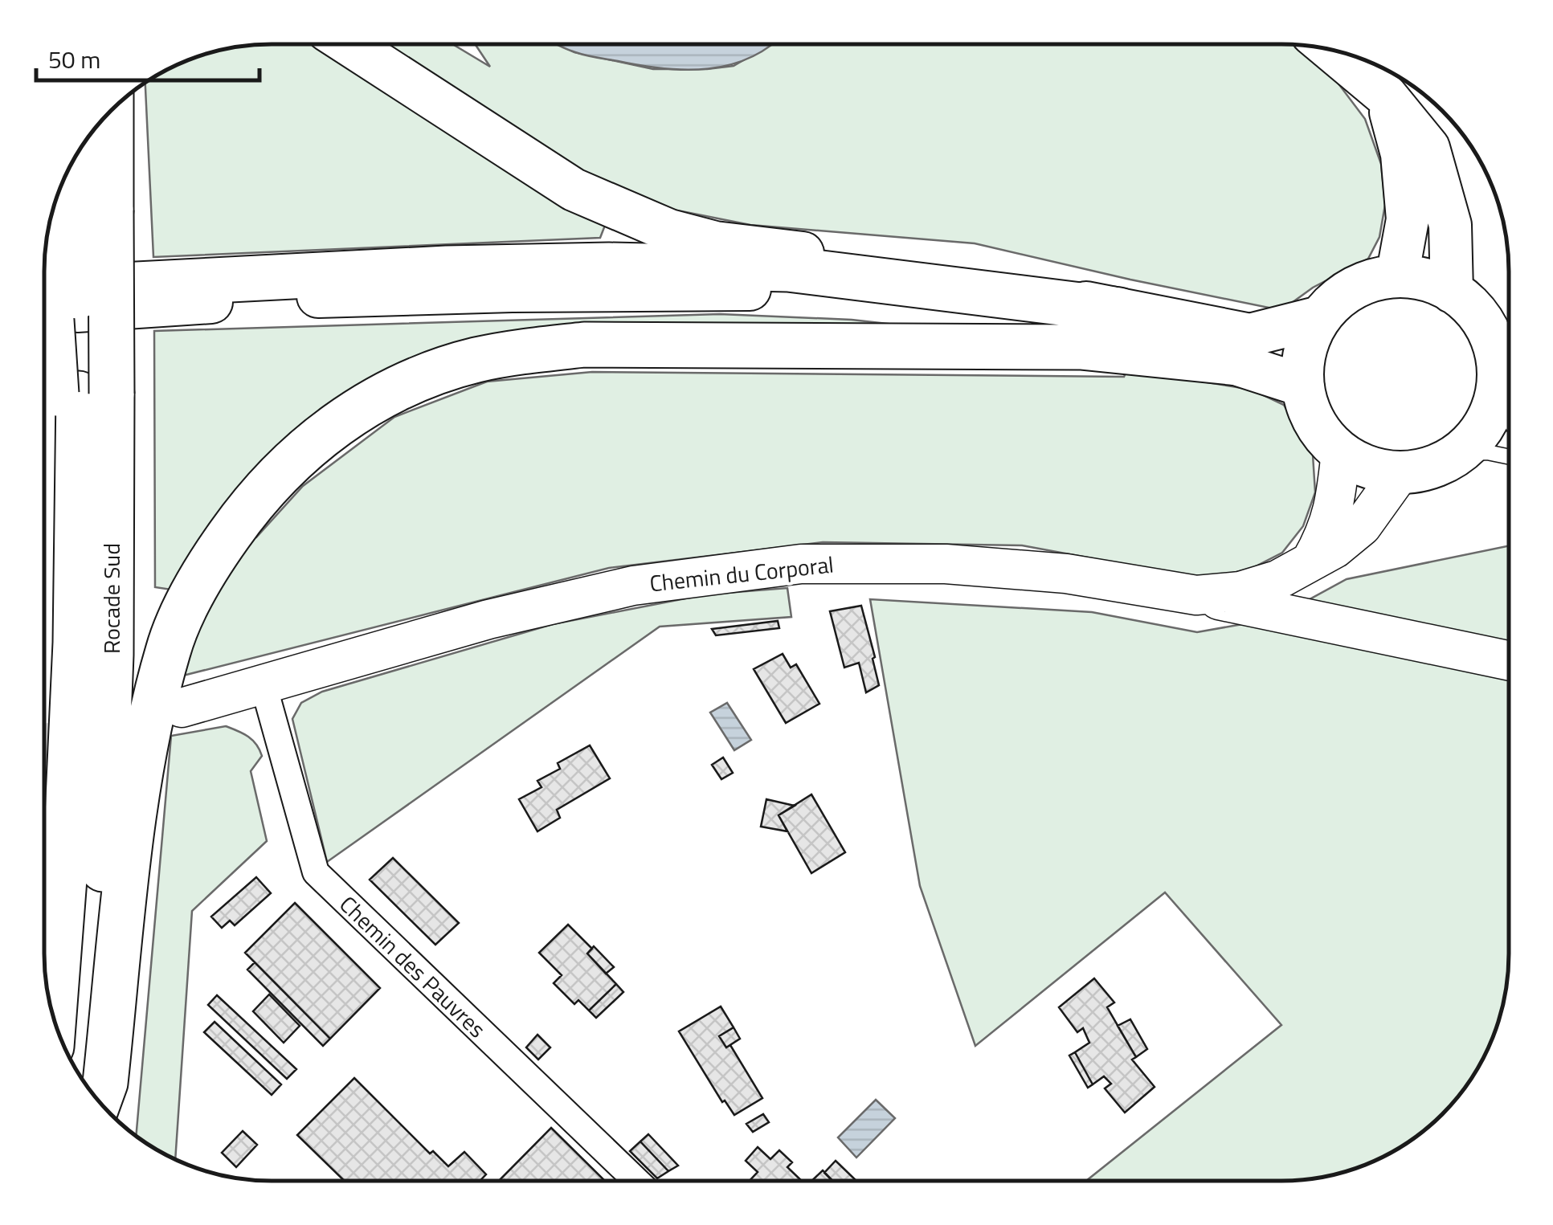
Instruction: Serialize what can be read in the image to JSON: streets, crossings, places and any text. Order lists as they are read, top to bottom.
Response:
{
  "streets": {
    "highway": ["Rocade Sud"],
    "street": ["Chemin du Corporal", "Chemin des Pauvres"]
  },
  "crossings": [
    ["Chemin du Corporal", "Chemin des Pauvres"]
  ],
  "scale_bar": "50 m"
}
